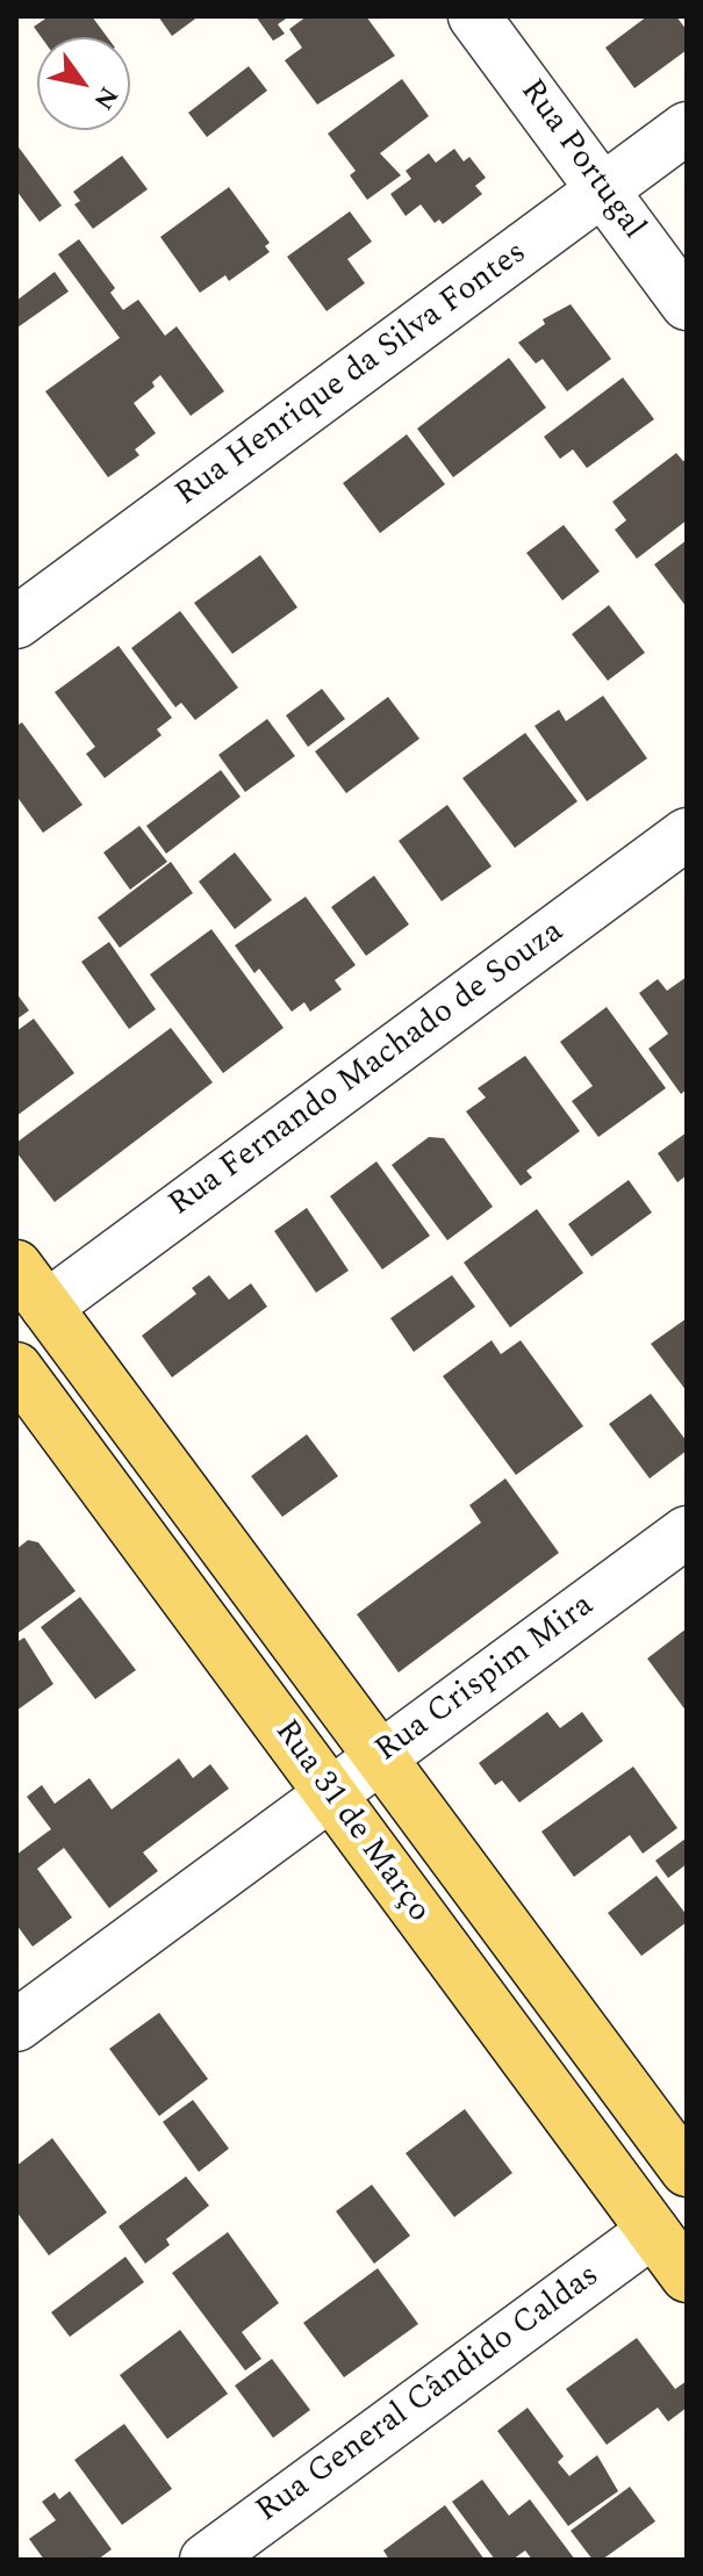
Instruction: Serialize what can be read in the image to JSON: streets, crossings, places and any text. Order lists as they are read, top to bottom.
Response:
{
  "streets": {
    "main road": ["Rua 31 de Março"],
    "street": [
      "Rua Portugal",
      "Rua Henrique da Silva Fontes",
      "Rua Fernando Machado de Souza",
      "Rua Crispim Mira",
      "Rua General Cândido Caldas"
    ]
  },
  "crossings": [
    ["Rua Portugal", "Rua Henrique da Silva Fontes"],
    ["Rua Fernando Machado de Souza", "Rua 31 de Março"],
    ["Rua Crispim Mira", "Rua 31 de Março"],
    ["Rua 31 de Março", "Rua General Cândido Caldas"]
  ],
  "north": "bottom right"
}
